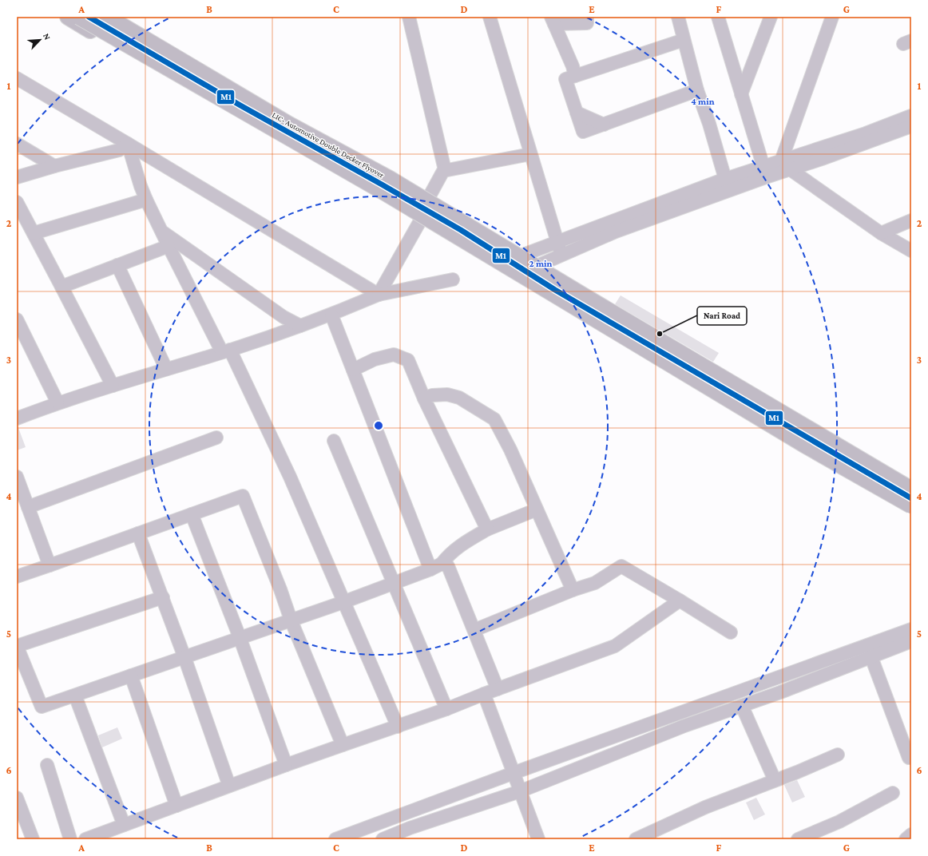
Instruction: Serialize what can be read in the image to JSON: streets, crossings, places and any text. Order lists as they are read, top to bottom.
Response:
{
  "streets": {
    "main road": ["LIC- Automotive Double Decker Flyover"]
  },
  "places": ["Nari Road"],
  "lines": ["transit line M1"],
  "north": "top right",
  "grid": {
    "columns": [
      "A",
      "B",
      "C",
      "D",
      "E",
      "F",
      "G"
    ],
    "rows": [
      "1",
      "2",
      "3",
      "4",
      "5",
      "6"
    ]
  },
  "rings": ["4 min", "2 min"]
}
